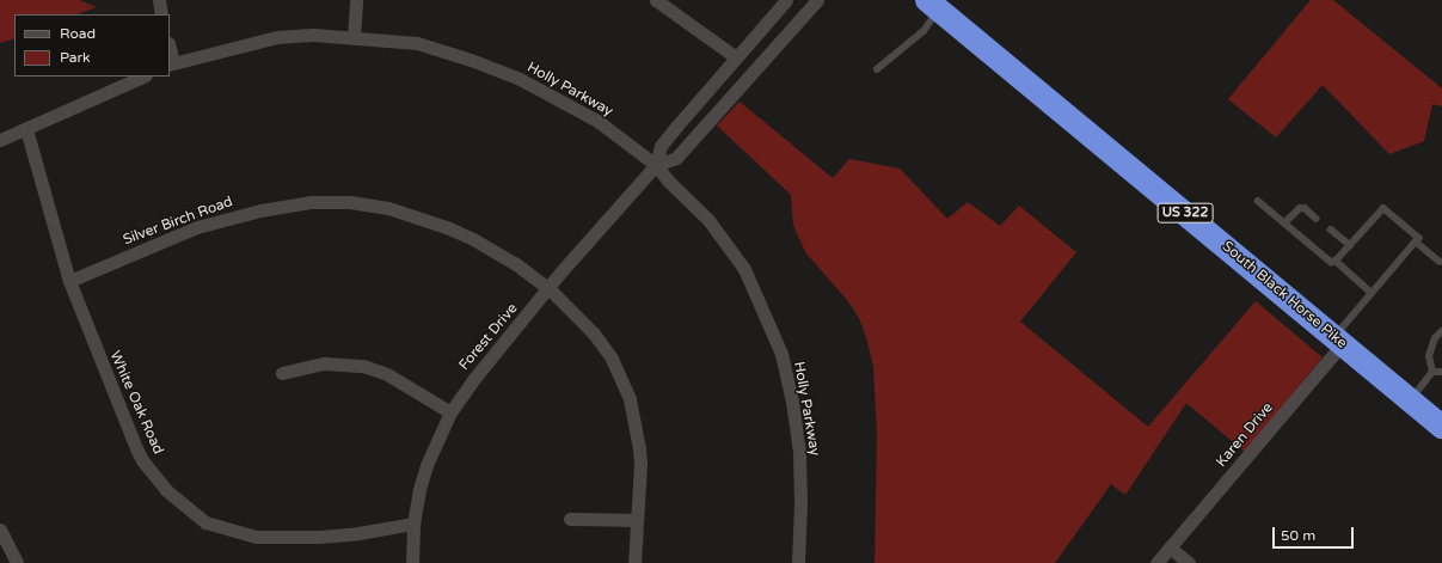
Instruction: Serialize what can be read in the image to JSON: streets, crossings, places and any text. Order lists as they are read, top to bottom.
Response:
{
  "streets": {
    "highway": ["US 322", "South Black Horse Pike"],
    "street": [
      "Holly Parkway",
      "Silver Birch Road",
      "Forest Drive",
      "White Oak Road",
      "Karen Drive"
    ]
  },
  "crossings": [
    ["Holly Parkway", "Forest Drive"],
    ["Silver Birch Road", "Forest Drive"],
    ["Silver Birch Road", "White Oak Road"],
    ["South Black Horse Pike", "Karen Drive"],
    ["Forest Drive", "White Oak Road"]
  ],
  "legend": ["Road", "Park"],
  "scale_bar": "50 m"
}
